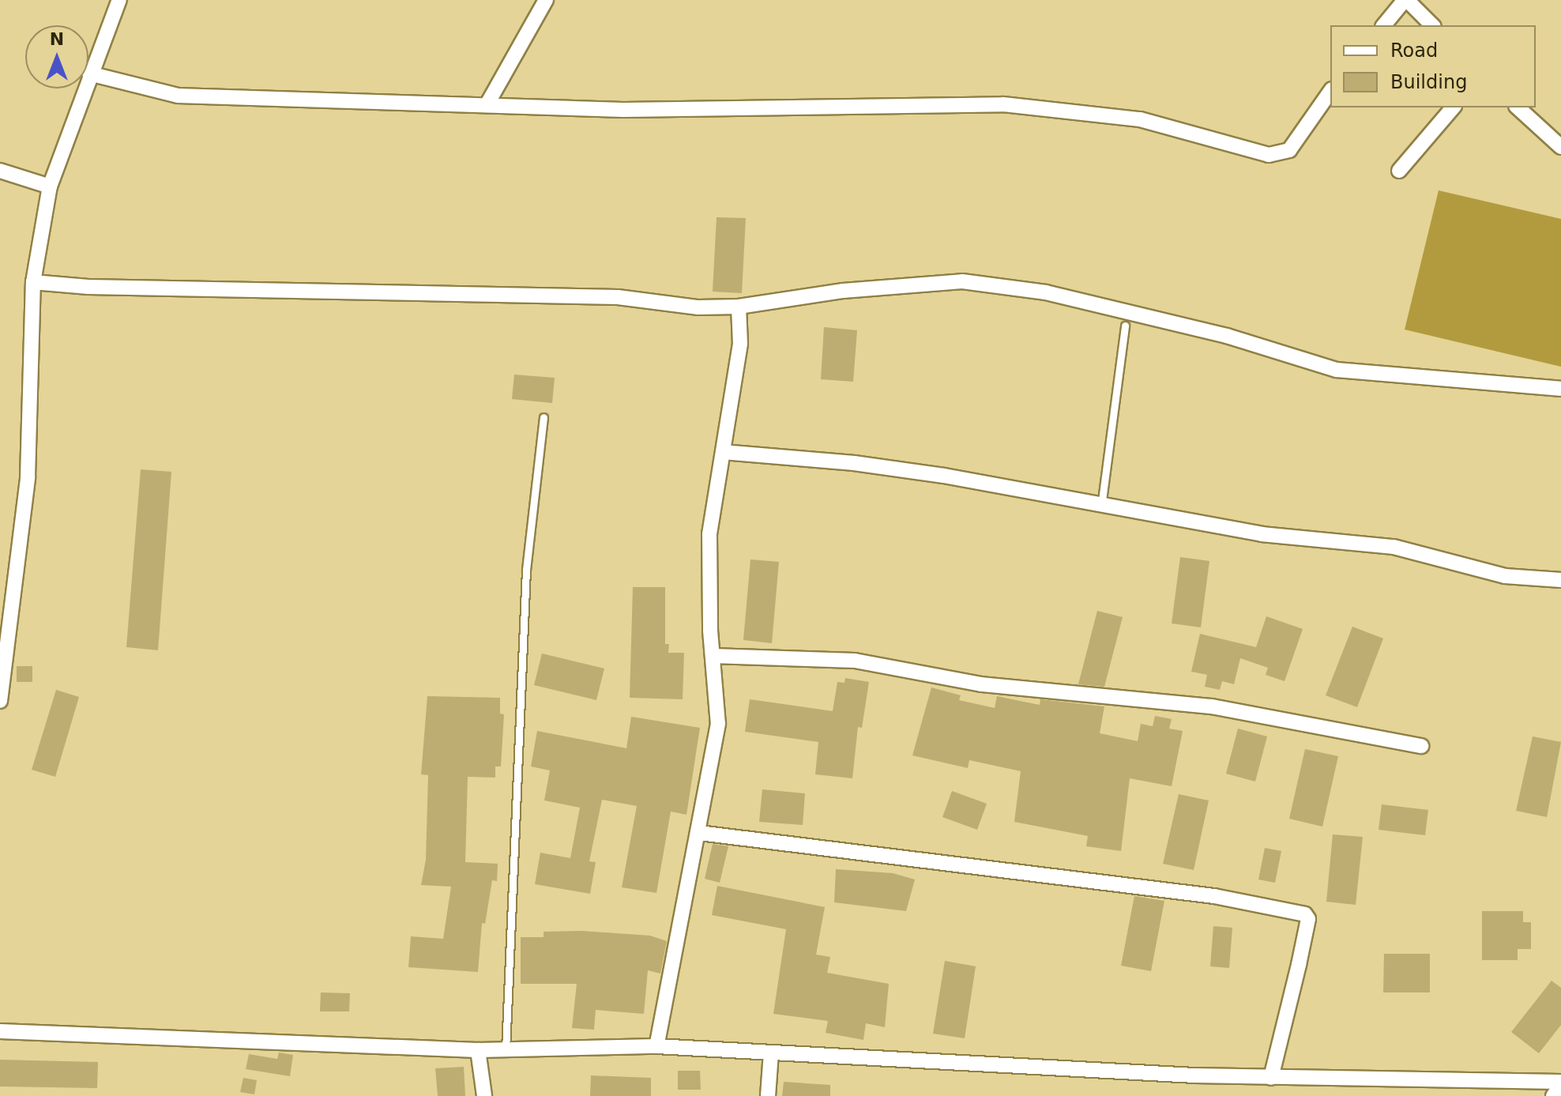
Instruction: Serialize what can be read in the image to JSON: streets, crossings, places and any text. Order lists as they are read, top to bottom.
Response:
{
  "legend": ["Road", "Building"],
  "north": "top"
}
